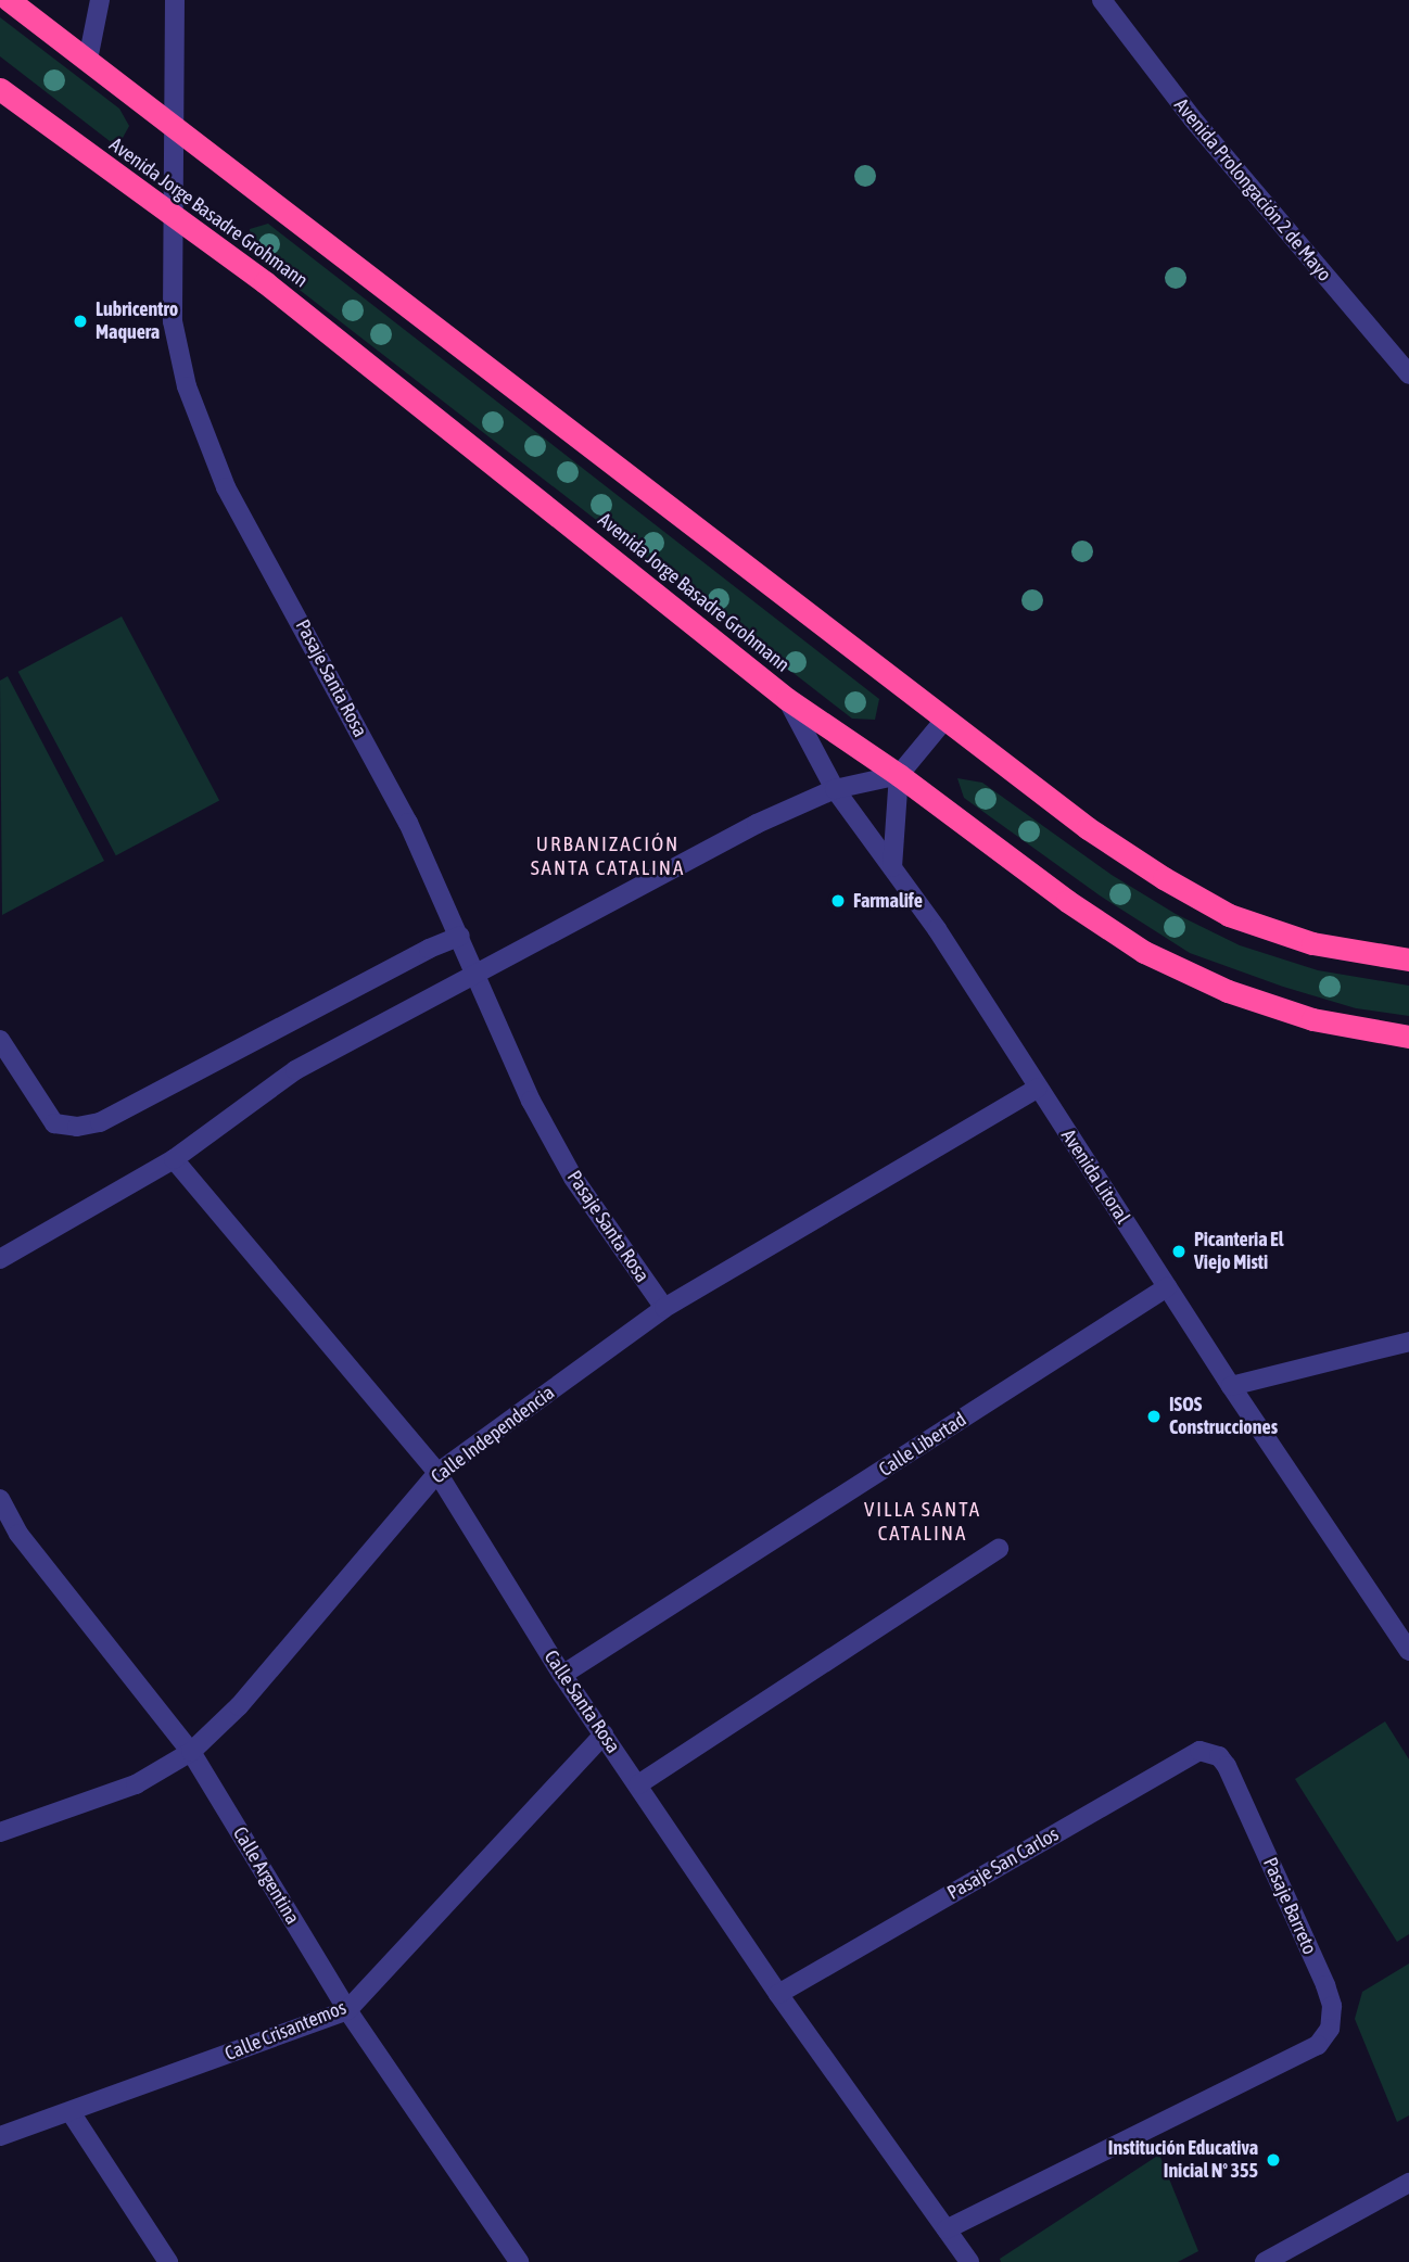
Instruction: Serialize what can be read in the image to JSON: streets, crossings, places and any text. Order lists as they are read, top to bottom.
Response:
{
  "streets": {
    "highway": ["Avenida Jorge Basadre Grohmann"],
    "street": [
      "Avenida Prolongación 2 de Mayo",
      "Pasaje Santa Rosa",
      "Avenida Litoral",
      "Calle Independencia",
      "Calle Libertad",
      "Calle Santa Rosa",
      "Pasaje San Carlos",
      "Calle Argentina",
      "Pasaje Barreto",
      "Calle Crisantemos"
    ]
  },
  "crossings": [
    ["Avenida Jorge Basadre Grohmann", "Pasaje Santa Rosa"],
    ["Avenida Jorge Basadre Grohmann", "Avenida Litoral"],
    ["Pasaje Santa Rosa", "Calle Independencia"],
    ["Avenida Litoral", "Calle Independencia"],
    ["Avenida Litoral", "Calle Libertad"],
    ["Calle Independencia", "Calle Santa Rosa"],
    ["Calle Independencia", "Calle Argentina"],
    ["Calle Libertad", "Calle Santa Rosa"],
    ["Calle Santa Rosa", "Pasaje San Carlos"],
    ["Calle Santa Rosa", "Pasaje Barreto"],
    ["Calle Santa Rosa", "Calle Crisantemos"],
    ["Pasaje San Carlos", "Pasaje Barreto"],
    ["Calle Argentina", "Calle Crisantemos"]
  ],
  "districts": ["URBANIZACIÓN SANTA CATALINA", "VILLA SANTA CATALINA"],
  "places": [
    "Lubricentro Maquera",
    "Farmalife",
    "Picanteria El Viejo Misti",
    "ISOS Construcciones",
    "Institución Educativa Inicial Nº 355"
  ]
}
